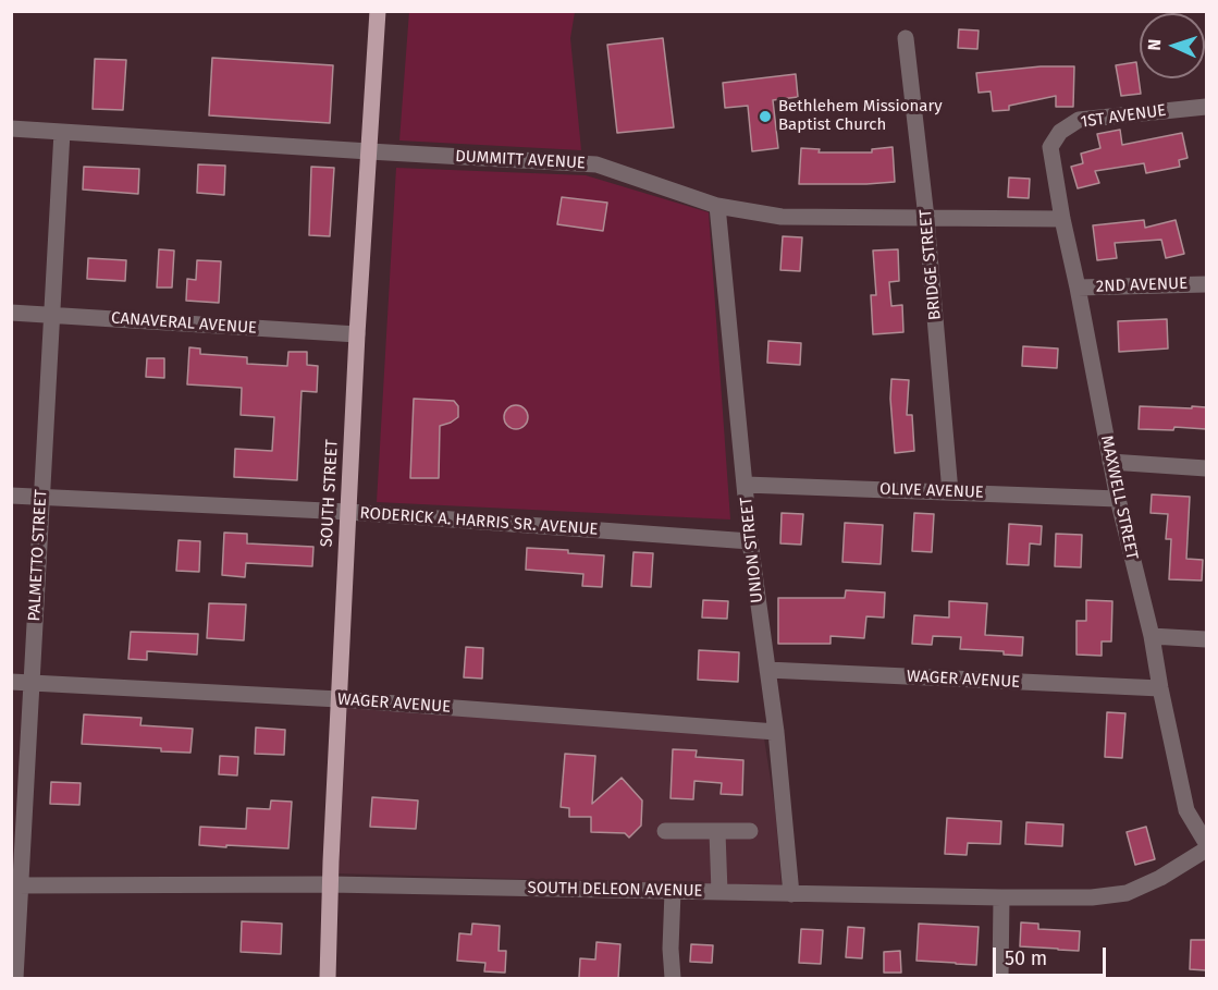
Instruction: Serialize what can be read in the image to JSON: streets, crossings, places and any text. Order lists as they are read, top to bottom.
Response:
{
  "streets": {
    "main road": ["SOUTH STREET"],
    "street": [
      "1ST AVENUE",
      "DUMMITT AVENUE",
      "BRIDGE STREET",
      "2ND AVENUE",
      "CANAVERAL AVENUE",
      "OLIVE AVENUE",
      "MAXWELL STREET",
      "RODERICK A. HARRIS SR. AVENUE",
      "UNION STREET",
      "PALMETTO STREET",
      "WAGER AVENUE",
      "SOUTH DELEON AVENUE"
    ]
  },
  "crossings": [
    ["1ST AVENUE", "MAXWELL STREET"],
    ["DUMMITT AVENUE", "BRIDGE STREET"],
    ["DUMMITT AVENUE", "SOUTH STREET"],
    ["DUMMITT AVENUE", "MAXWELL STREET"],
    ["DUMMITT AVENUE", "UNION STREET"],
    ["DUMMITT AVENUE", "PALMETTO STREET"],
    ["BRIDGE STREET", "OLIVE AVENUE"],
    ["2ND AVENUE", "MAXWELL STREET"],
    ["CANAVERAL AVENUE", "SOUTH STREET"],
    ["CANAVERAL AVENUE", "PALMETTO STREET"],
    ["OLIVE AVENUE", "MAXWELL STREET"],
    ["OLIVE AVENUE", "UNION STREET"],
    ["SOUTH STREET", "RODERICK A. HARRIS SR. AVENUE"],
    ["SOUTH STREET", "WAGER AVENUE"],
    ["SOUTH STREET", "SOUTH DELEON AVENUE"],
    ["MAXWELL STREET", "WAGER AVENUE"],
    ["RODERICK A. HARRIS SR. AVENUE", "UNION STREET"],
    ["RODERICK A. HARRIS SR. AVENUE", "PALMETTO STREET"],
    ["UNION STREET", "WAGER AVENUE"],
    ["UNION STREET", "SOUTH DELEON AVENUE"],
    ["PALMETTO STREET", "WAGER AVENUE"],
    ["PALMETTO STREET", "SOUTH DELEON AVENUE"]
  ],
  "places": ["Bethlehem Missionary Baptist Church"],
  "scale_bar": "50 m",
  "north": "left"
}
